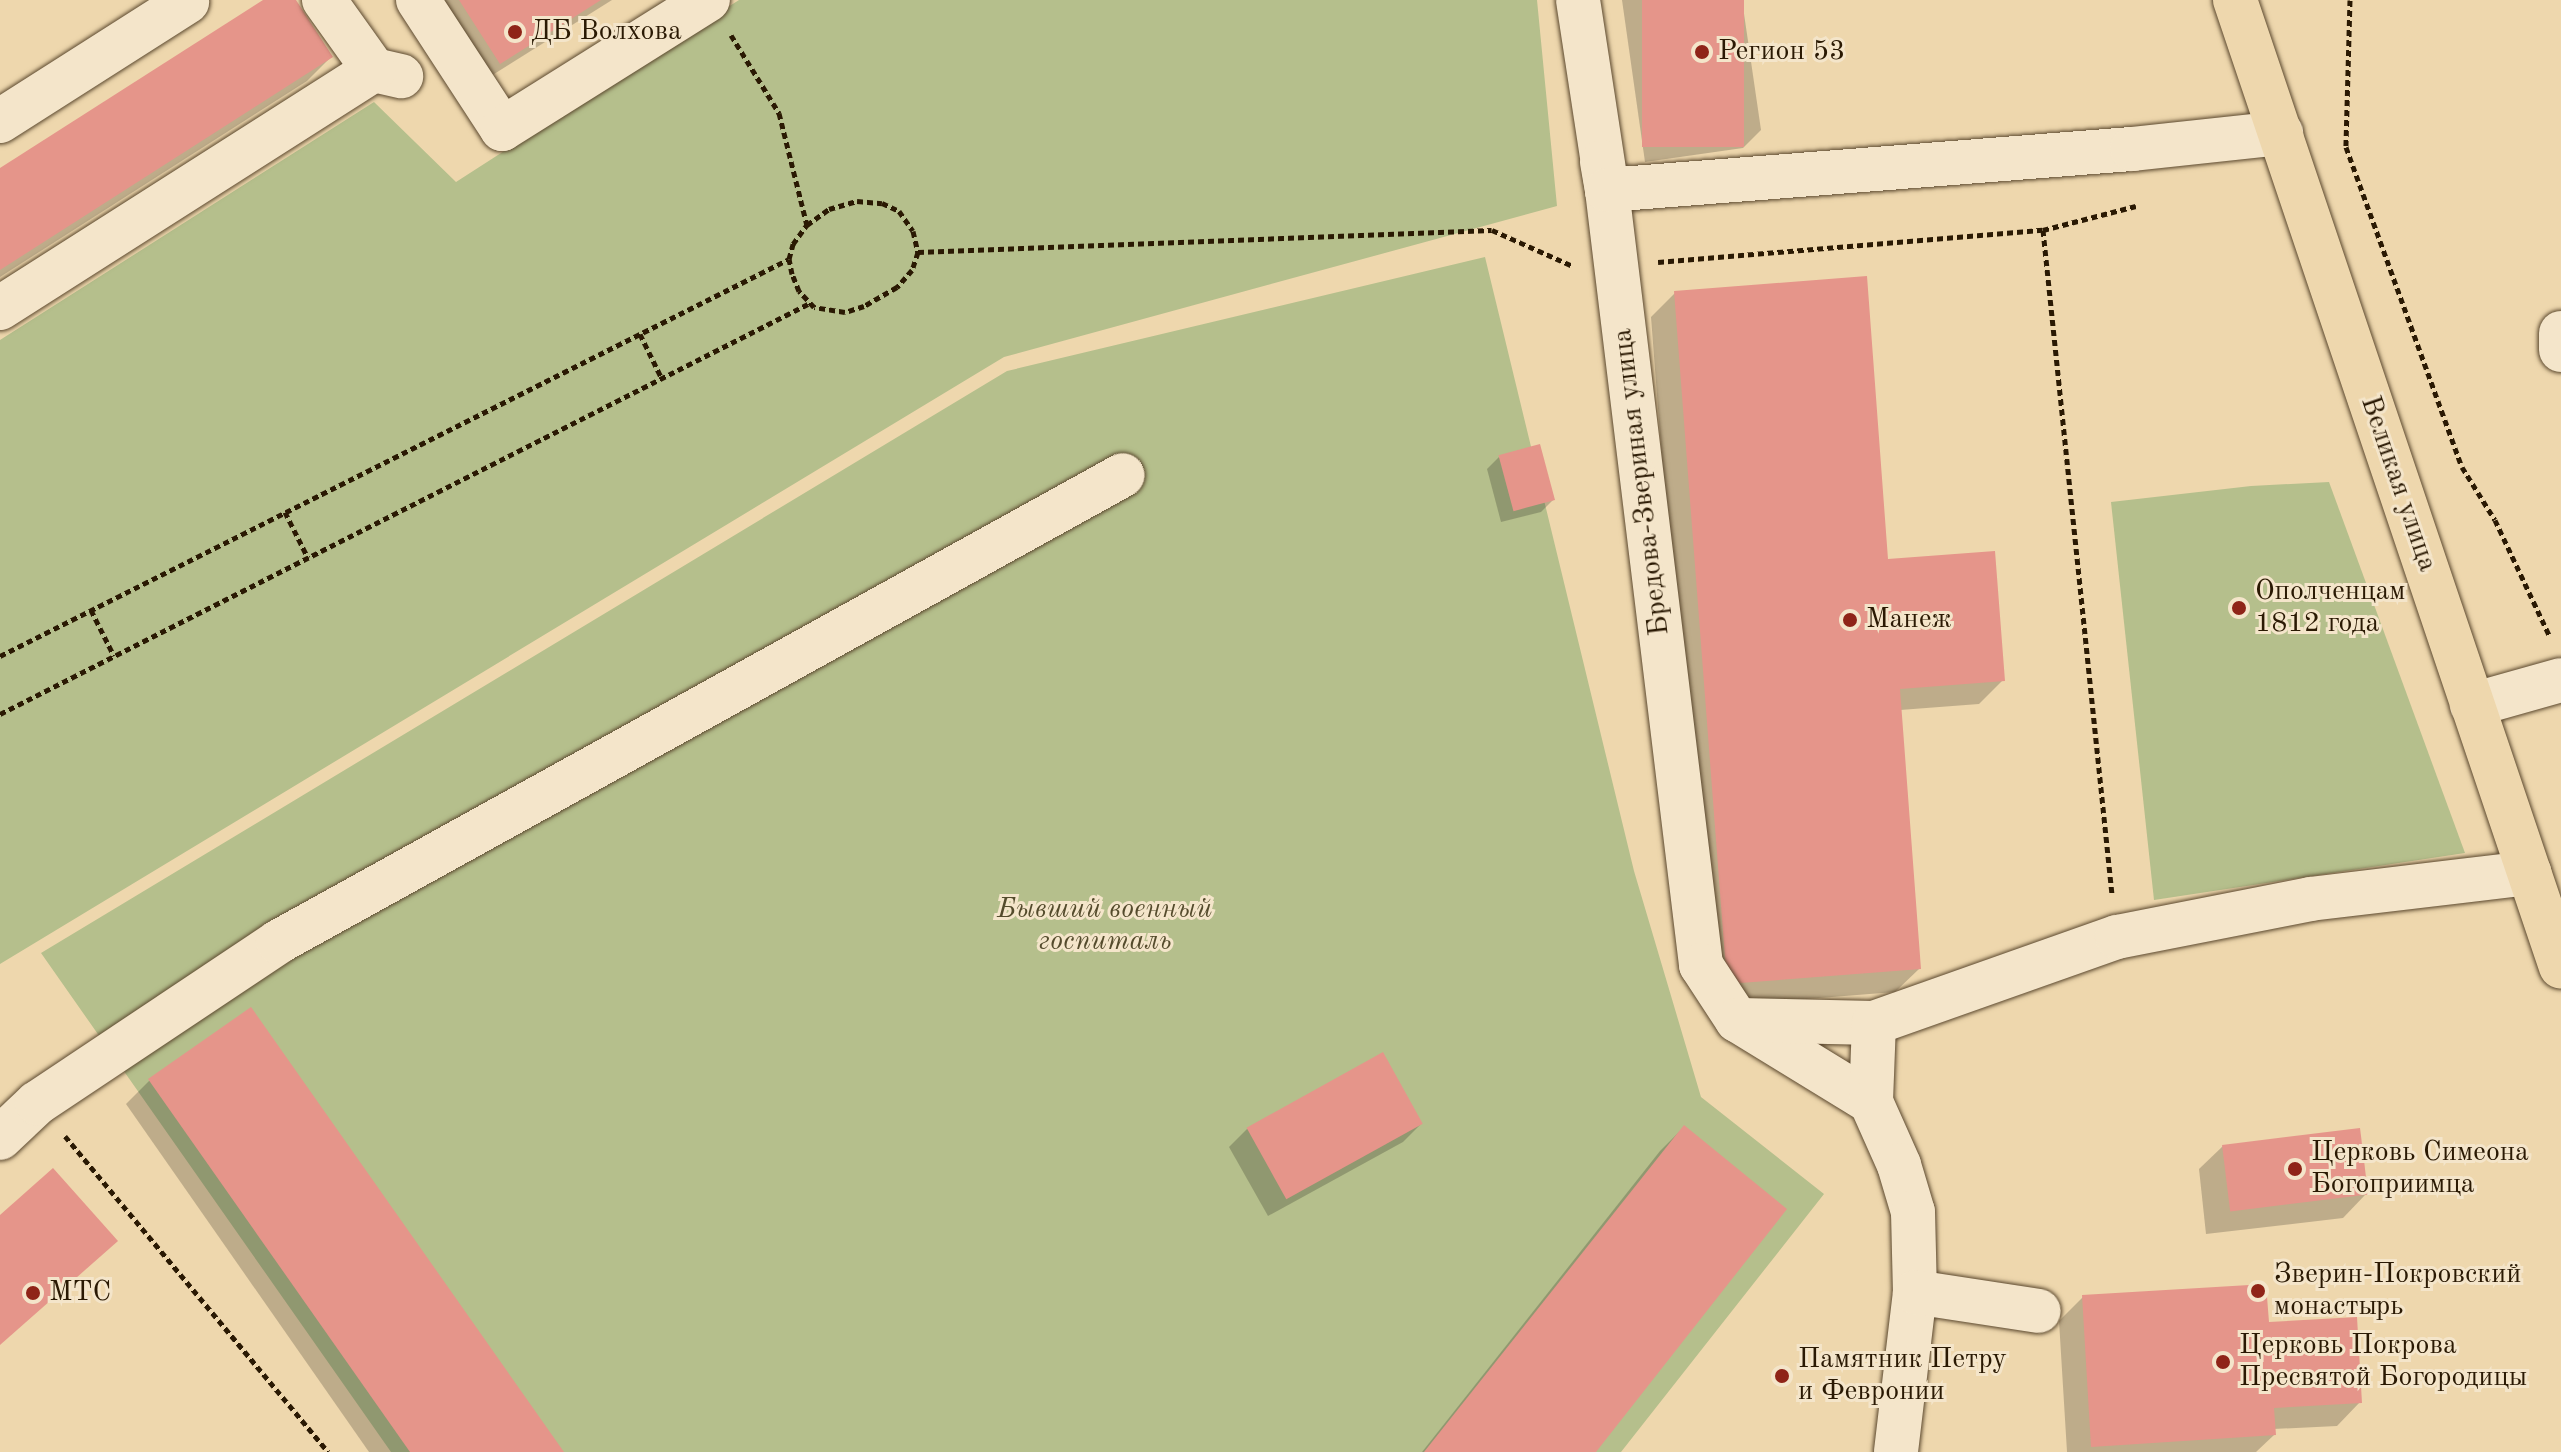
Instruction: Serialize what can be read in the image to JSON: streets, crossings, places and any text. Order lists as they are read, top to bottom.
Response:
{
  "streets": {
    "main road": ["Великая улица"],
    "street": ["Бредова-Звериная улица"]
  },
  "parks": ["Бывший военный госпиталь"],
  "places": [
    "ДБ Волхова",
    "Регион 53",
    "Ополченцам 1812 года",
    "Манеж",
    "Церковь Симеона Богоприимца",
    "Зверин-Покровский монастырь",
    "МТС",
    "Церковь Покрова Пресвятой Богородицы",
    "Памятник Петру и Февронии"
  ]
}
